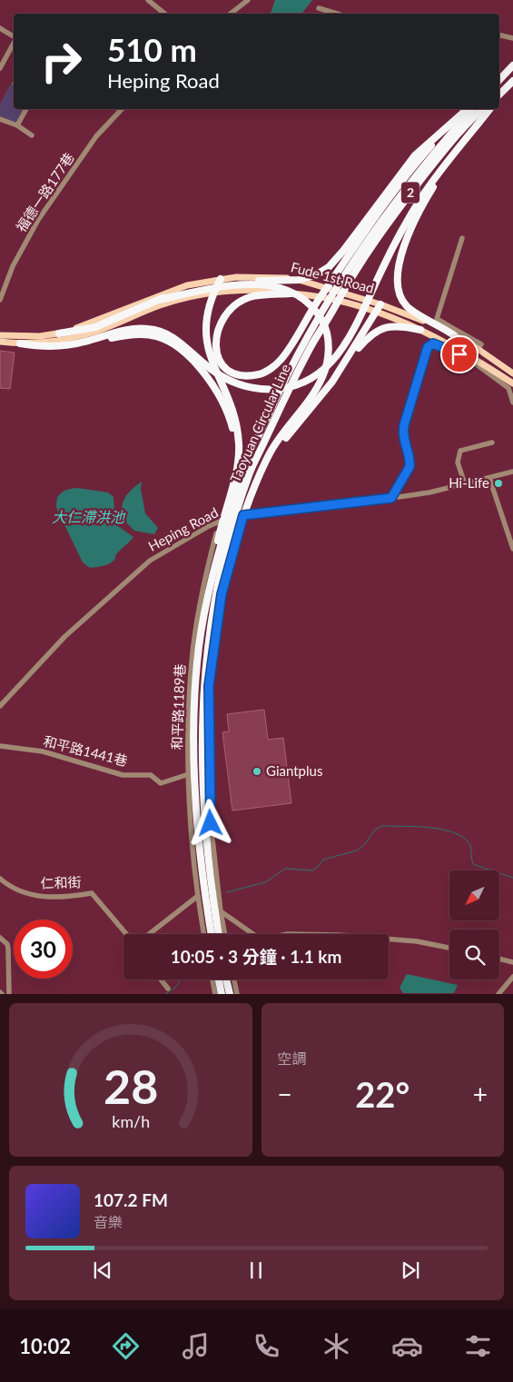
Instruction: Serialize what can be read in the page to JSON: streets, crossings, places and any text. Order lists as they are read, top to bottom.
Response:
{
  "streets": {
    "highway": ["2", "Taoyuan Circular Line"],
    "main road": ["Fude 1st Road"],
    "street": [
      "福德一路177巷",
      "Heping Road",
      "和平路1189巷",
      "和平路1441巷",
      "仁和街"
    ]
  },
  "crossings": [
    ["Heping Road", "和平路1189巷"],
    ["和平路1189巷", "和平路1441巷"]
  ],
  "water": ["大仁滯洪池"],
  "places": ["Hi-Life", "Giantplus"],
  "north": "bottom left",
  "page": {
    "turn": ["510 m", "Heping Road"],
    "limit": "30",
    "trip": "10:05 · 3 分鐘 · 1.1 km",
    "tile": "空調",
    "heat": ["−", "22°", "+"],
    "song": ["107.2 FM", "音樂"],
    "tabs": "10:02",
    "gauge": ["28", "km/h"]
  }
}
